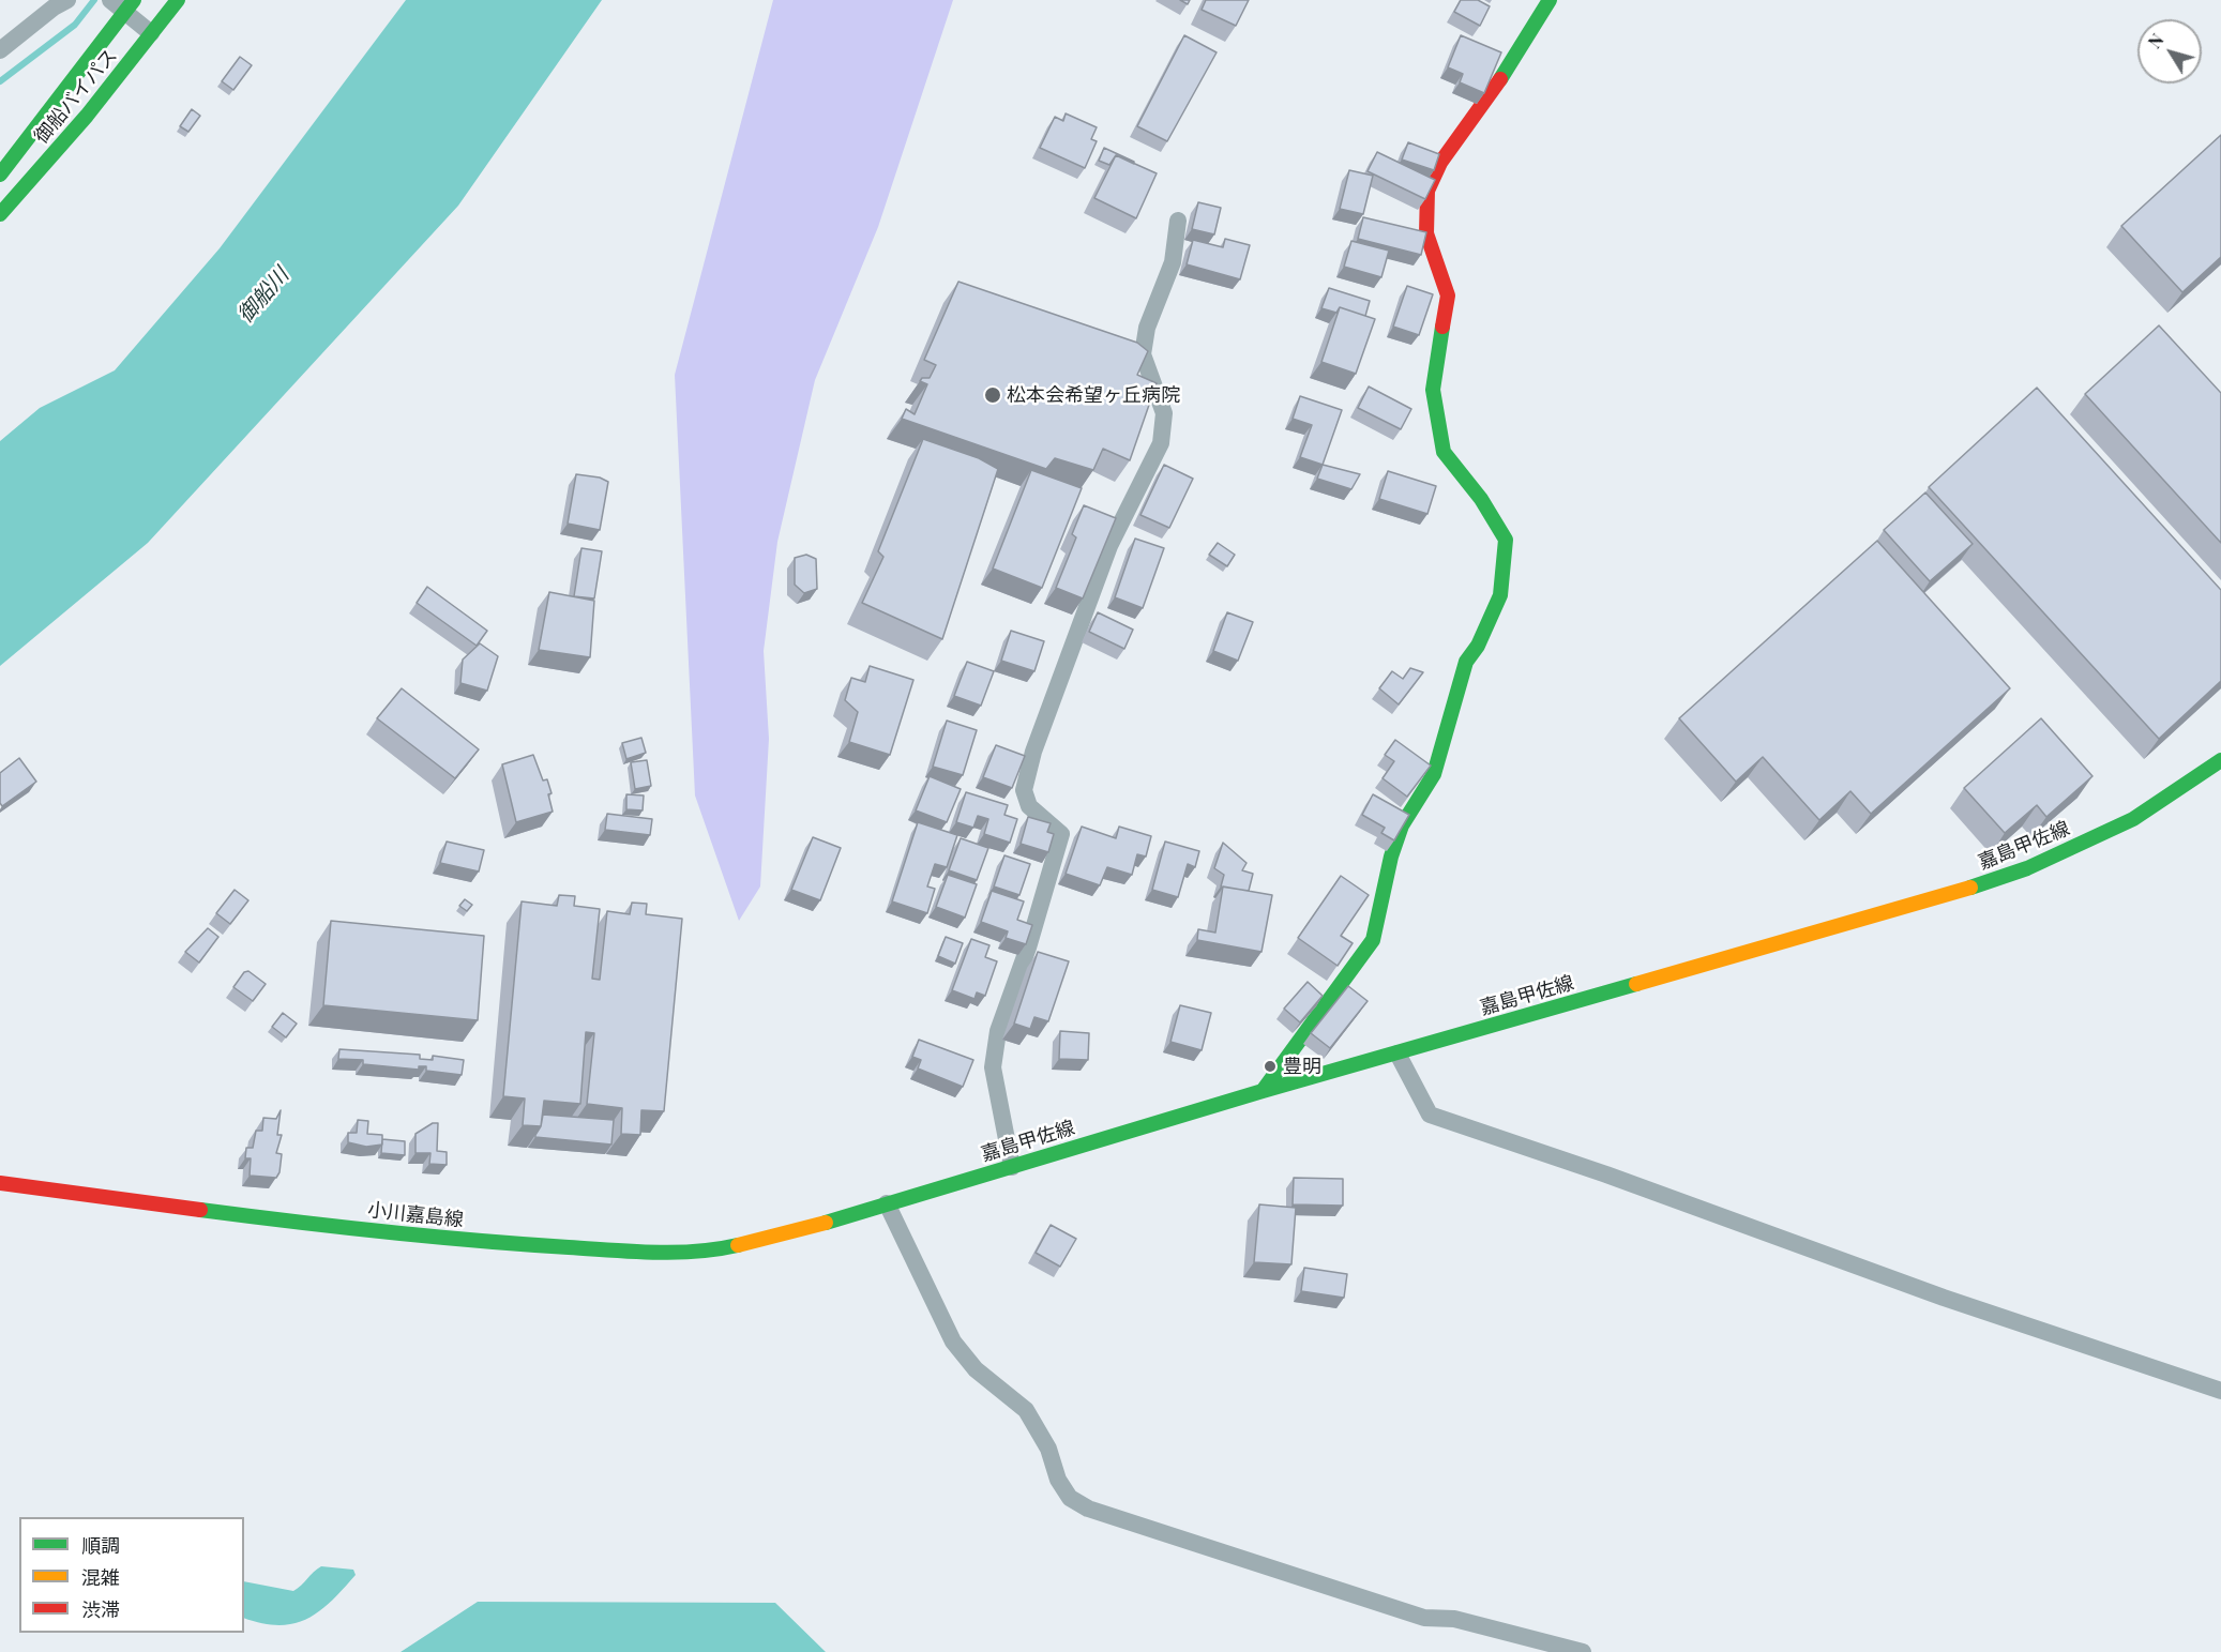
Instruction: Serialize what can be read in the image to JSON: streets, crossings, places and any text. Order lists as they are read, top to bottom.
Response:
{
  "streets": {
    "main road": ["御船バイパス", "嘉島甲佐線", "小川嘉島線"]
  },
  "crossings": [
    ["嘉島甲佐線", "小川嘉島線"]
  ],
  "water": ["御船川"],
  "places": ["松本会希望ヶ丘病院", "豊明"],
  "legend": ["順調", "混雑", "渋滞"],
  "north": "top left"
}
